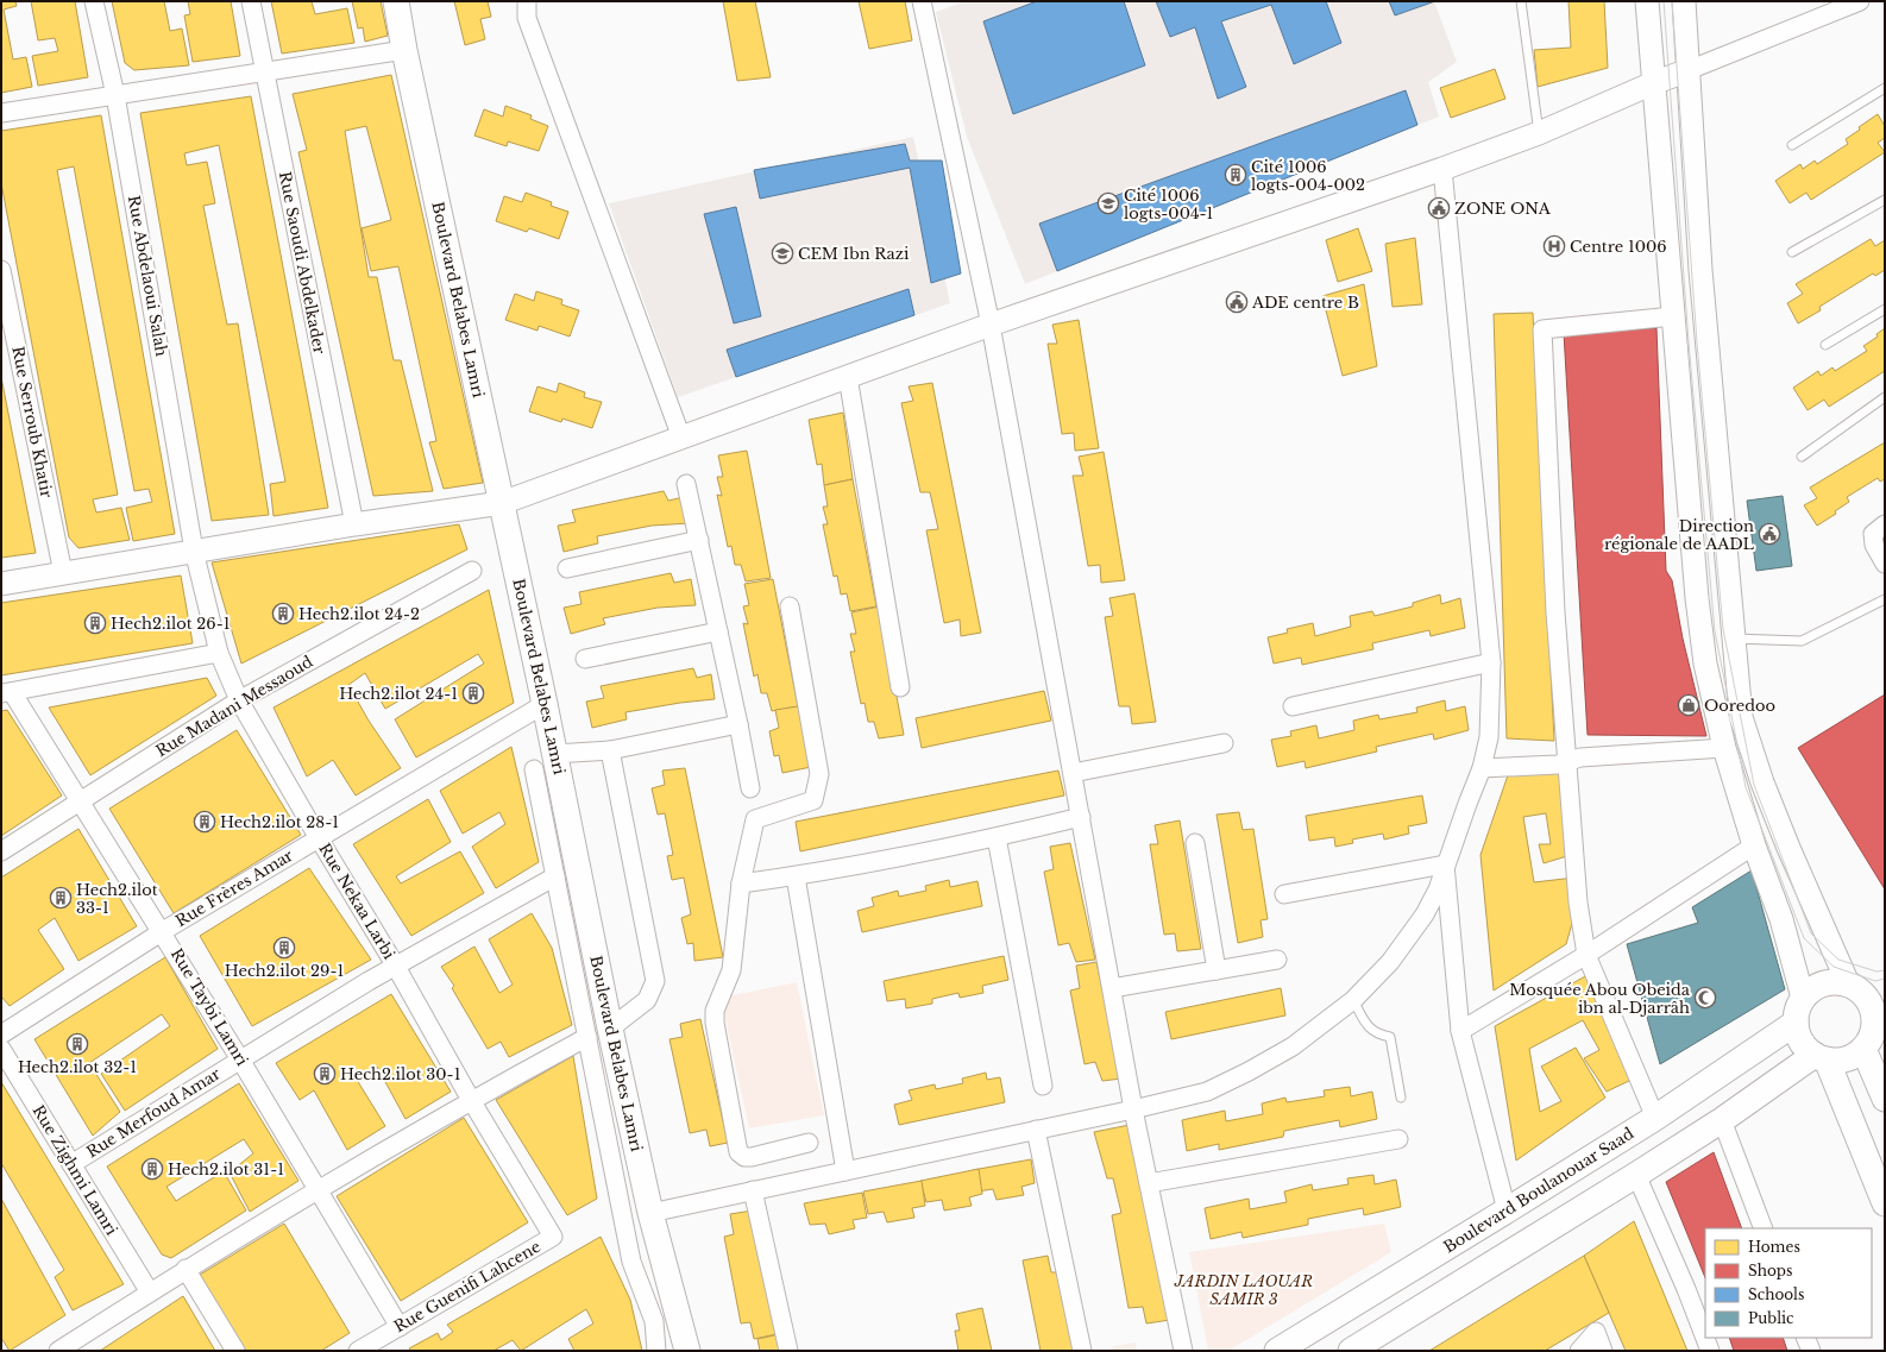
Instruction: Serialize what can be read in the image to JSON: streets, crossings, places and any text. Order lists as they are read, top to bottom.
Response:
{
  "streets": {
    "main road": ["Boulevard Belabes Lamri", "Boulevard Boulanouar Saad"],
    "street": [
      "Rue Saoudi Abdelkader",
      "Rue Abdelaoui Salah",
      "Rue Serroub Khatir",
      "Rue Madani Messaoud",
      "Rue Frères Amar",
      "Rue Nekaa Larbi",
      "Rue Taybi Lamri",
      "Rue Merfoud Amar",
      "Rue Zighmi Lamri",
      "Rue Guenifi Lahcene"
    ]
  },
  "crossings": [
    ["Rue Abdelaoui Salah", "Rue Nekaa Larbi"],
    ["Boulevard Belabes Lamri", "Rue Frères Amar"],
    ["Rue Madani Messaoud", "Rue Nekaa Larbi"],
    ["Rue Madani Messaoud", "Rue Taybi Lamri"],
    ["Rue Frères Amar", "Rue Nekaa Larbi"],
    ["Rue Frères Amar", "Rue Taybi Lamri"],
    ["Rue Nekaa Larbi", "Rue Merfoud Amar"],
    ["Rue Nekaa Larbi", "Rue Guenifi Lahcene"],
    ["Rue Taybi Lamri", "Rue Merfoud Amar"],
    ["Rue Taybi Lamri", "Rue Guenifi Lahcene"],
    ["Rue Merfoud Amar", "Rue Zighmi Lamri"]
  ],
  "parks": ["JARDIN LAOUAR SAMIR 3"],
  "places": {
    "building": [
      "Cité 1006 logts-004-002",
      "Hech2.ilot 24-2",
      "Hech2.ilot 26-1",
      "Hech2.ilot 24-1",
      "Hech2.ilot 28-1",
      "Hech2.ilot 33-1",
      "Hech2.ilot 29-1",
      "Hech2.ilot 32-1",
      "Hech2.ilot 30-1",
      "Hech2.ilot 31-1"
    ],
    "school or university": ["Cité 1006 logts-004-1", "CEM Ibn Razi"],
    "public building": ["ZONE ONA", "ADE centre B", "Direction régionale de AADL"],
    "hospital": ["Centre 1006"],
    "shop": ["Ooredoo"],
    "mosque": ["Mosquée Abou Obeida ibn al-Djarrâh"]
  },
  "legend": [
    "Homes",
    "Shops",
    "Schools",
    "Public"
  ]
}
